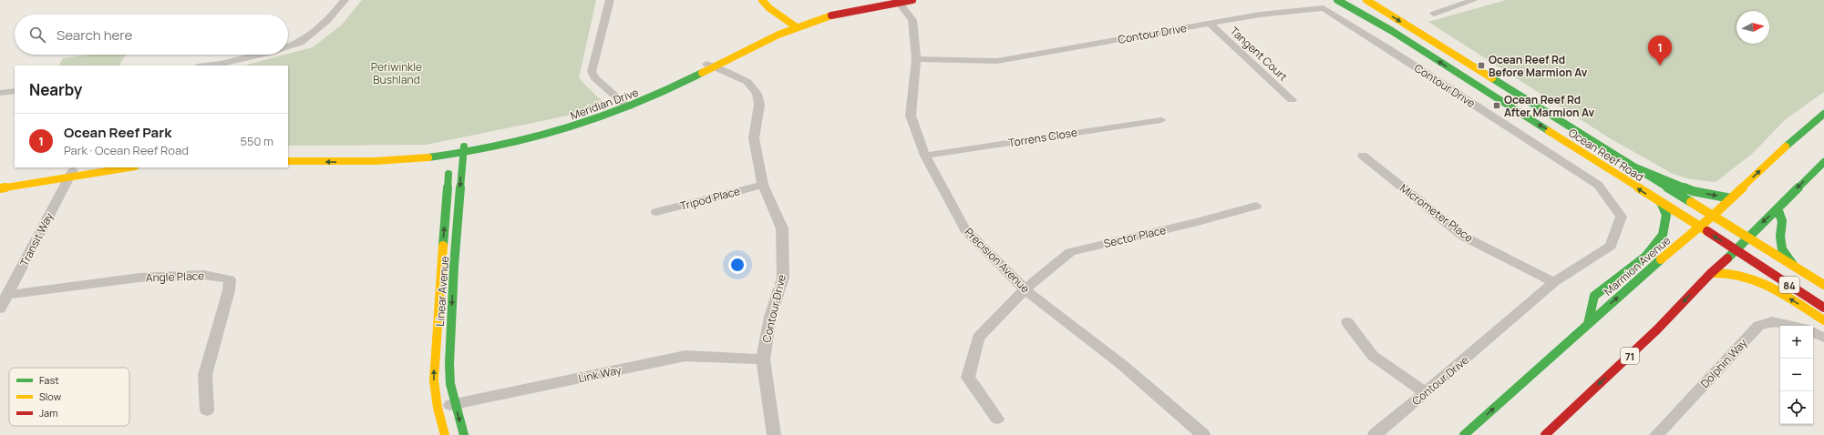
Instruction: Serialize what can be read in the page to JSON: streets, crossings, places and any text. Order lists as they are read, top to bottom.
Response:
{
  "streets": {
    "main road": [
      "Meridian Drive",
      "Ocean Reef Road",
      "Marmion Avenue",
      "84",
      "Linear Avenue",
      "71"
    ],
    "street": [
      "Contour Drive",
      "Tangent Court",
      "Torrens Close",
      "Tripod Place",
      "Micrometer Place",
      "Sector Place",
      "Transit Way",
      "Precision Avenue",
      "Angle Place",
      "Dolphin Way",
      "Link Way"
    ]
  },
  "crossings": [
    ["Contour Drive", "Tangent Court"],
    ["Contour Drive", "Meridian Drive"],
    ["Contour Drive", "Tripod Place"],
    ["Contour Drive", "Micrometer Place"],
    ["Contour Drive", "Precision Avenue"],
    ["Contour Drive", "Link Way"],
    ["Meridian Drive", "Precision Avenue"],
    ["Meridian Drive", "Linear Avenue"],
    ["Torrens Close", "Precision Avenue"],
    ["Ocean Reef Road", "Marmion Avenue"],
    ["Ocean Reef Road", "71"],
    ["Sector Place", "Precision Avenue"],
    ["Transit Way", "Angle Place"],
    ["Linear Avenue", "Link Way"]
  ],
  "parks": ["Periwinkle Bushland"],
  "places": {
    "transit": ["Ocean Reef Rd Before Marmion Av", "Ocean Reef Rd After Marmion Av"]
  },
  "legend": ["Fast", "Slow", "Jam"],
  "north": "right",
  "page": {
    "search": "Search here",
    "pins": "1",
    "heading": "Nearby",
    "list": [
      {
        "mark": "1",
        "name": "Ocean Reef Park",
        "note": "Park · Ocean Reef Road",
        "value": "550 m"
      }
    ],
    "map_buttons": ["+", "−"]
  }
}
